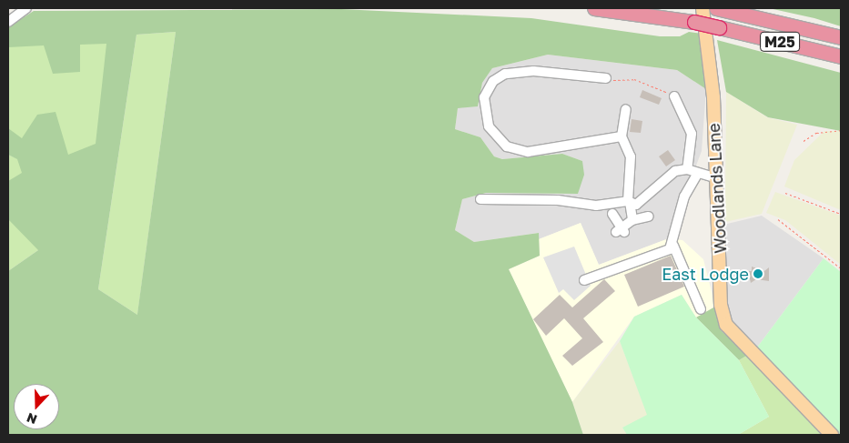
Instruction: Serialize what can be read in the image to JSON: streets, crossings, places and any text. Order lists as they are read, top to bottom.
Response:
{
  "streets": {
    "highway": ["M25"],
    "main road": ["Woodlands Lane"]
  },
  "crossings": [
    ["M25", "Woodlands Lane"]
  ],
  "places": ["East Lodge"],
  "north": "bottom"
}
